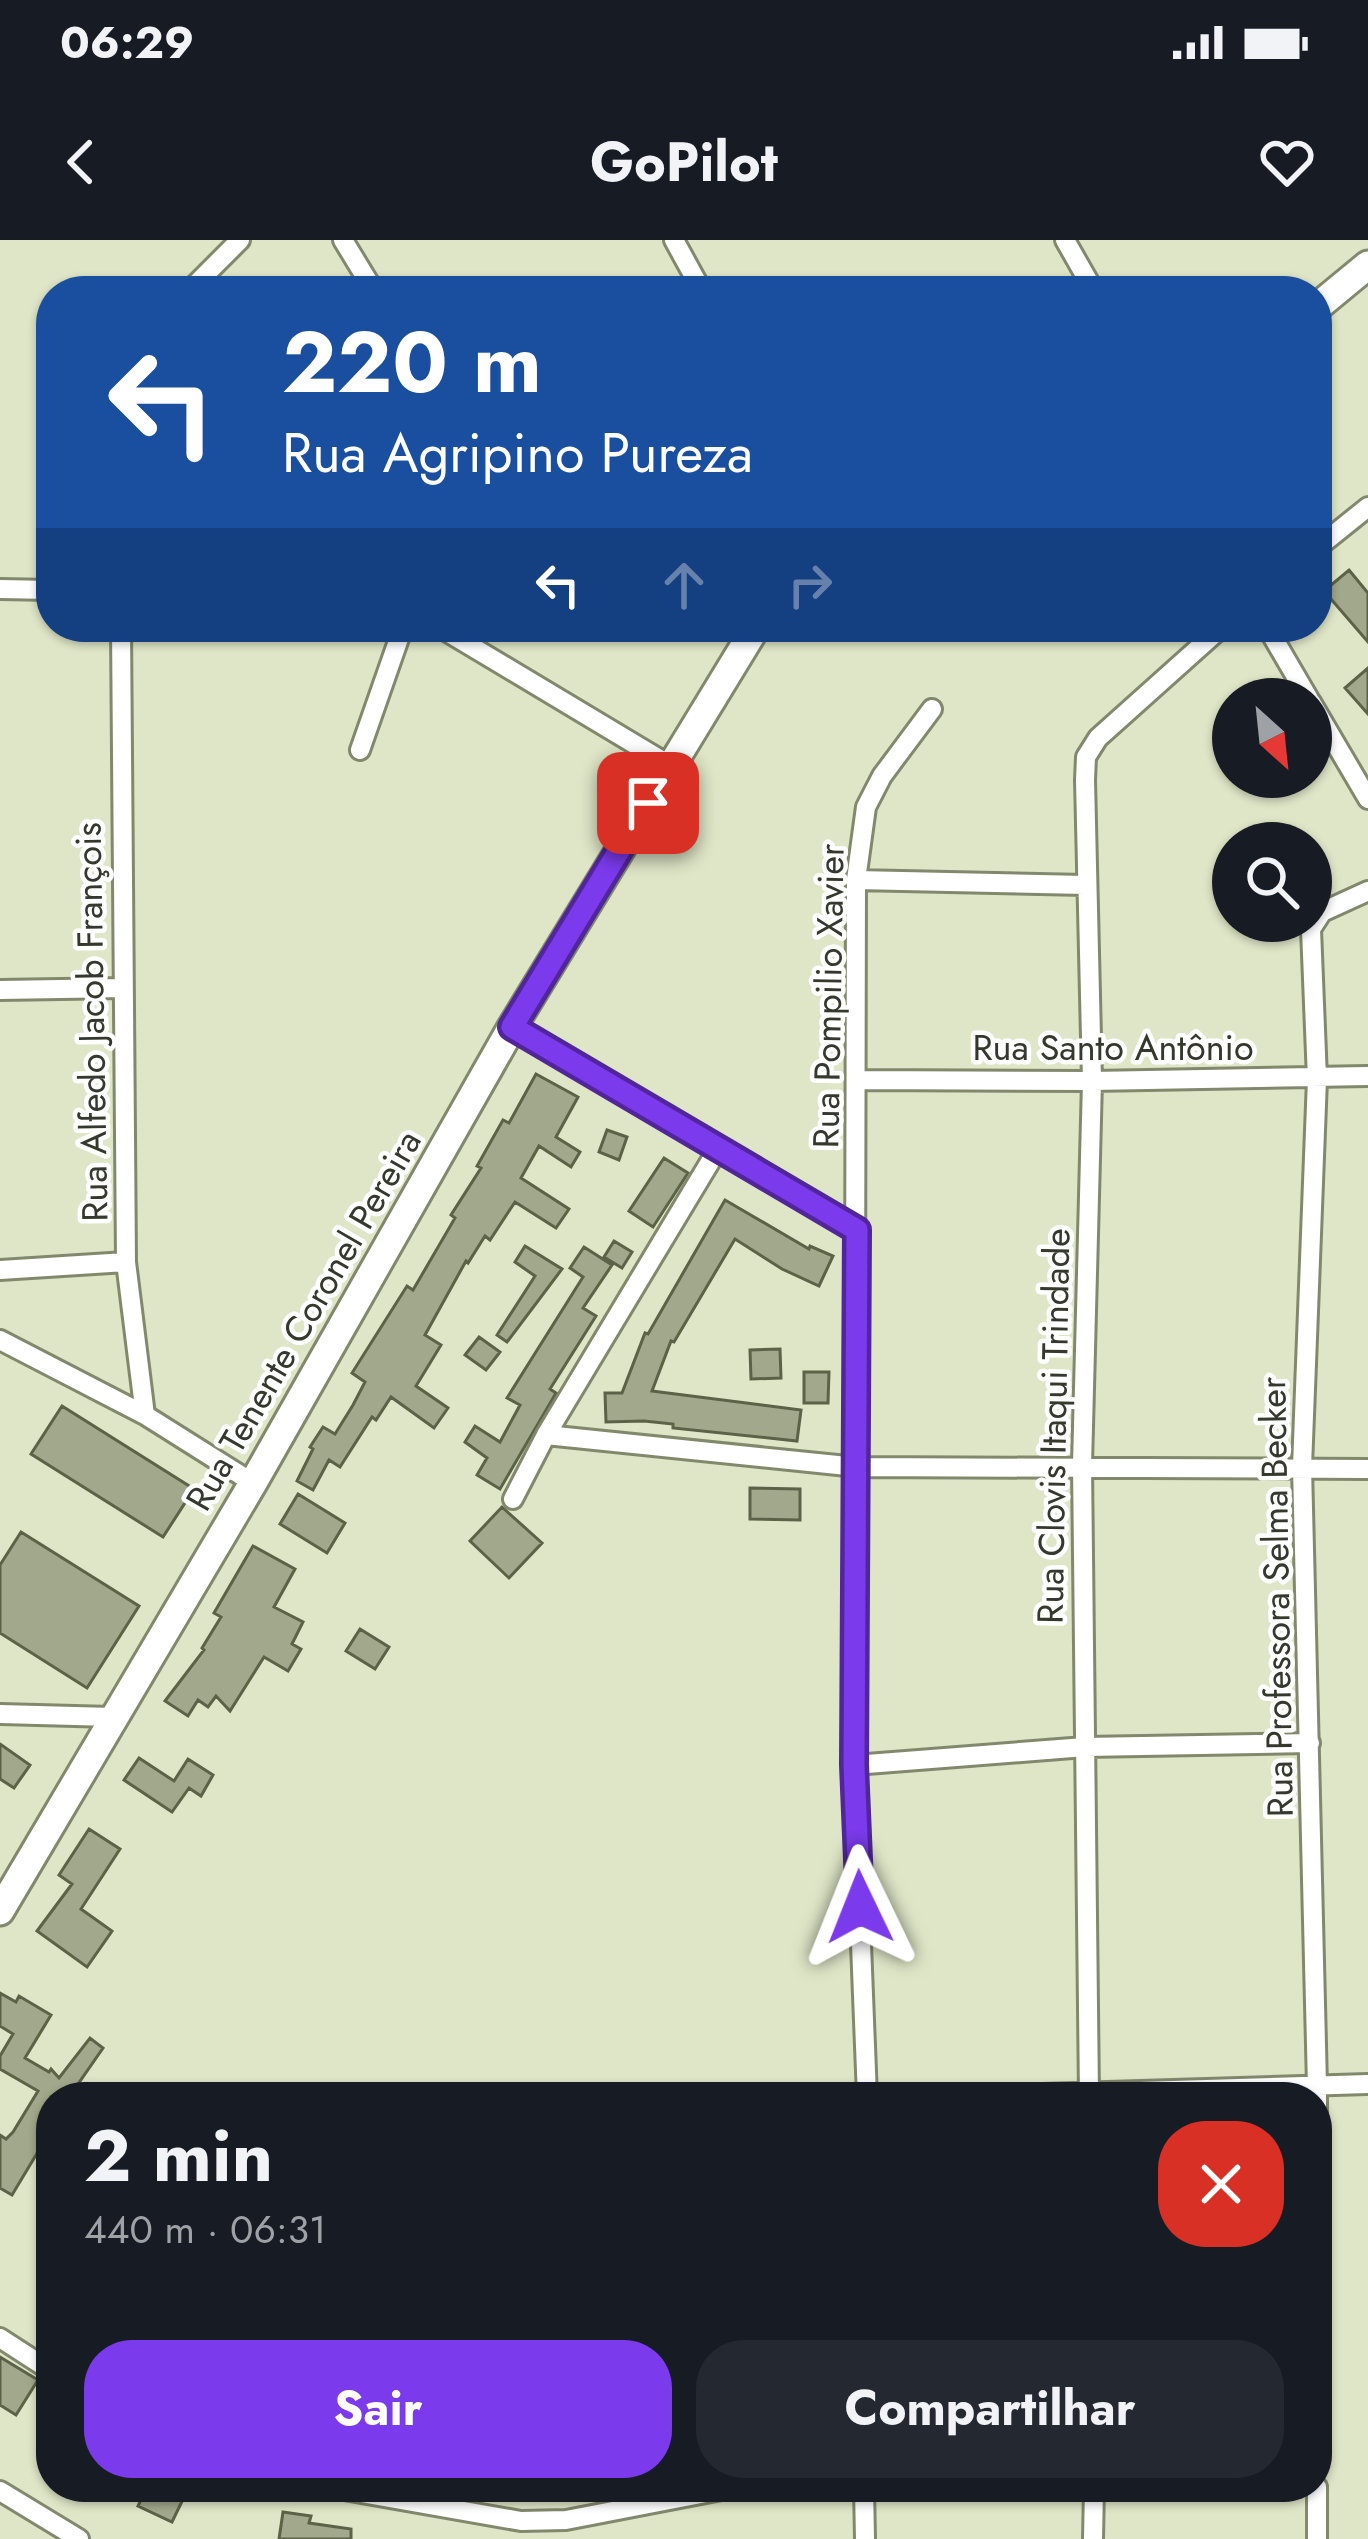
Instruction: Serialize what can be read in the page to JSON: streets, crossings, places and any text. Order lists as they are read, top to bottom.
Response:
{
  "streets": {
    "main road": ["Rua Tenente Coronel Pereira"],
    "street": [
      "Rua Pompilio Xavier",
      "Rua Alfedo Jacob François",
      "Rua Santo Antônio",
      "Rua Clovis Itaqui Trindade",
      "Rua Professora Selma Becker"
    ]
  },
  "crossings": [
    ["Rua Pompilio Xavier", "Rua Santo Antônio"],
    ["Rua Santo Antônio", "Rua Clovis Itaqui Trindade"],
    ["Rua Santo Antônio", "Rua Professora Selma Becker"]
  ],
  "north": "bottom right",
  "page": {
    "status": "06:29",
    "header": "GoPilot",
    "turn": ["220 m", "Rua Agripino Pureza"],
    "heading": ["2 min", "440 m · 06:31"],
    "buttons": ["Sair", "Compartilhar"]
  }
}
